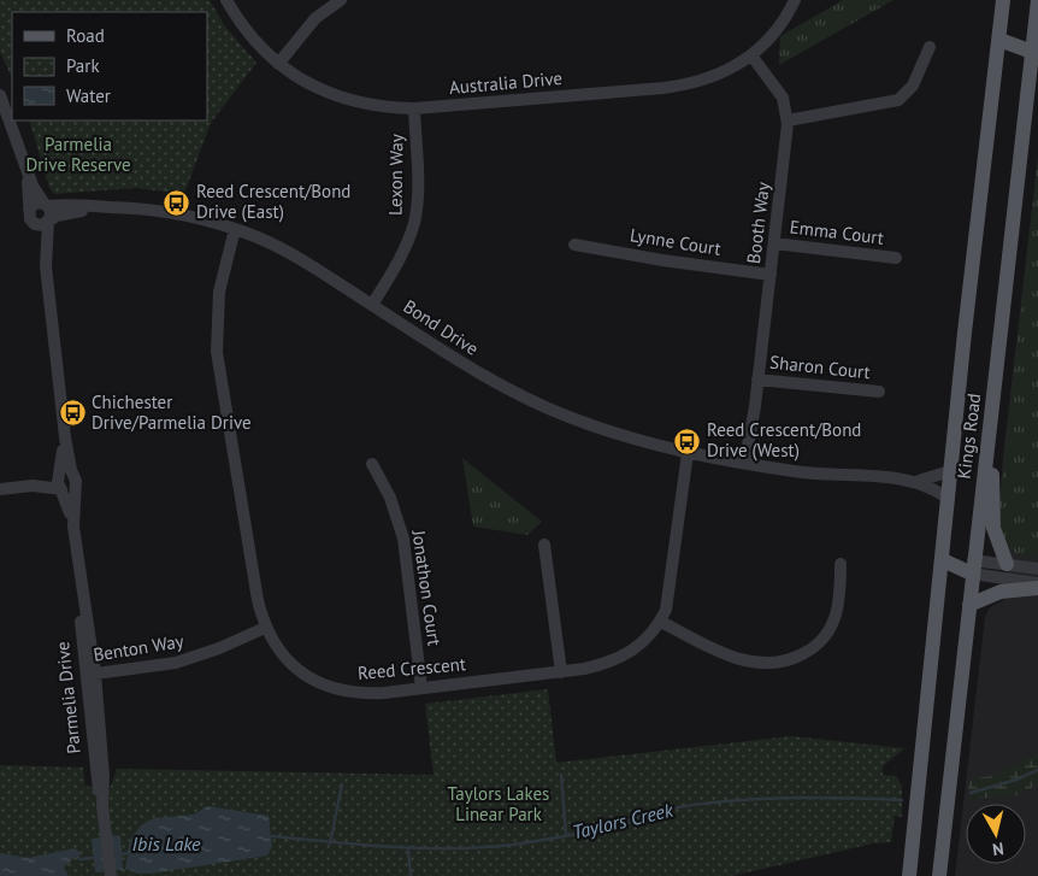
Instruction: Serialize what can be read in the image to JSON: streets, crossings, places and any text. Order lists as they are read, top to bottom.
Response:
{
  "streets": {
    "main road": ["Kings Road"],
    "street": [
      "Australia Drive",
      "Lexon Way",
      "Booth Way",
      "Emma Court",
      "Lynne Court",
      "Bond Drive",
      "Sharon Court",
      "Jonathon Court",
      "Benton Way",
      "Reed Crescent",
      "Parmelia Drive"
    ]
  },
  "crossings": [
    ["Australia Drive", "Lexon Way"],
    ["Australia Drive", "Booth Way"],
    ["Lexon Way", "Bond Drive"],
    ["Booth Way", "Emma Court"],
    ["Booth Way", "Lynne Court"],
    ["Booth Way", "Bond Drive"],
    ["Booth Way", "Sharon Court"],
    ["Bond Drive", "Reed Crescent"],
    ["Bond Drive", "Parmelia Drive"],
    ["Jonathon Court", "Reed Crescent"],
    ["Benton Way", "Reed Crescent"],
    ["Benton Way", "Parmelia Drive"]
  ],
  "water": ["Taylors Creek", "Ibis Lake"],
  "parks": ["Parmelia Drive Reserve", "Taylors Lakes Linear Park"],
  "places": {
    "bus stop": ["Reed Crescent/Bond Drive (East)", "Chichester Drive/Parmelia Drive", "Reed Crescent/Bond Drive (West)"]
  },
  "legend": ["Road", "Park", "Water"],
  "north": "bottom"
}
